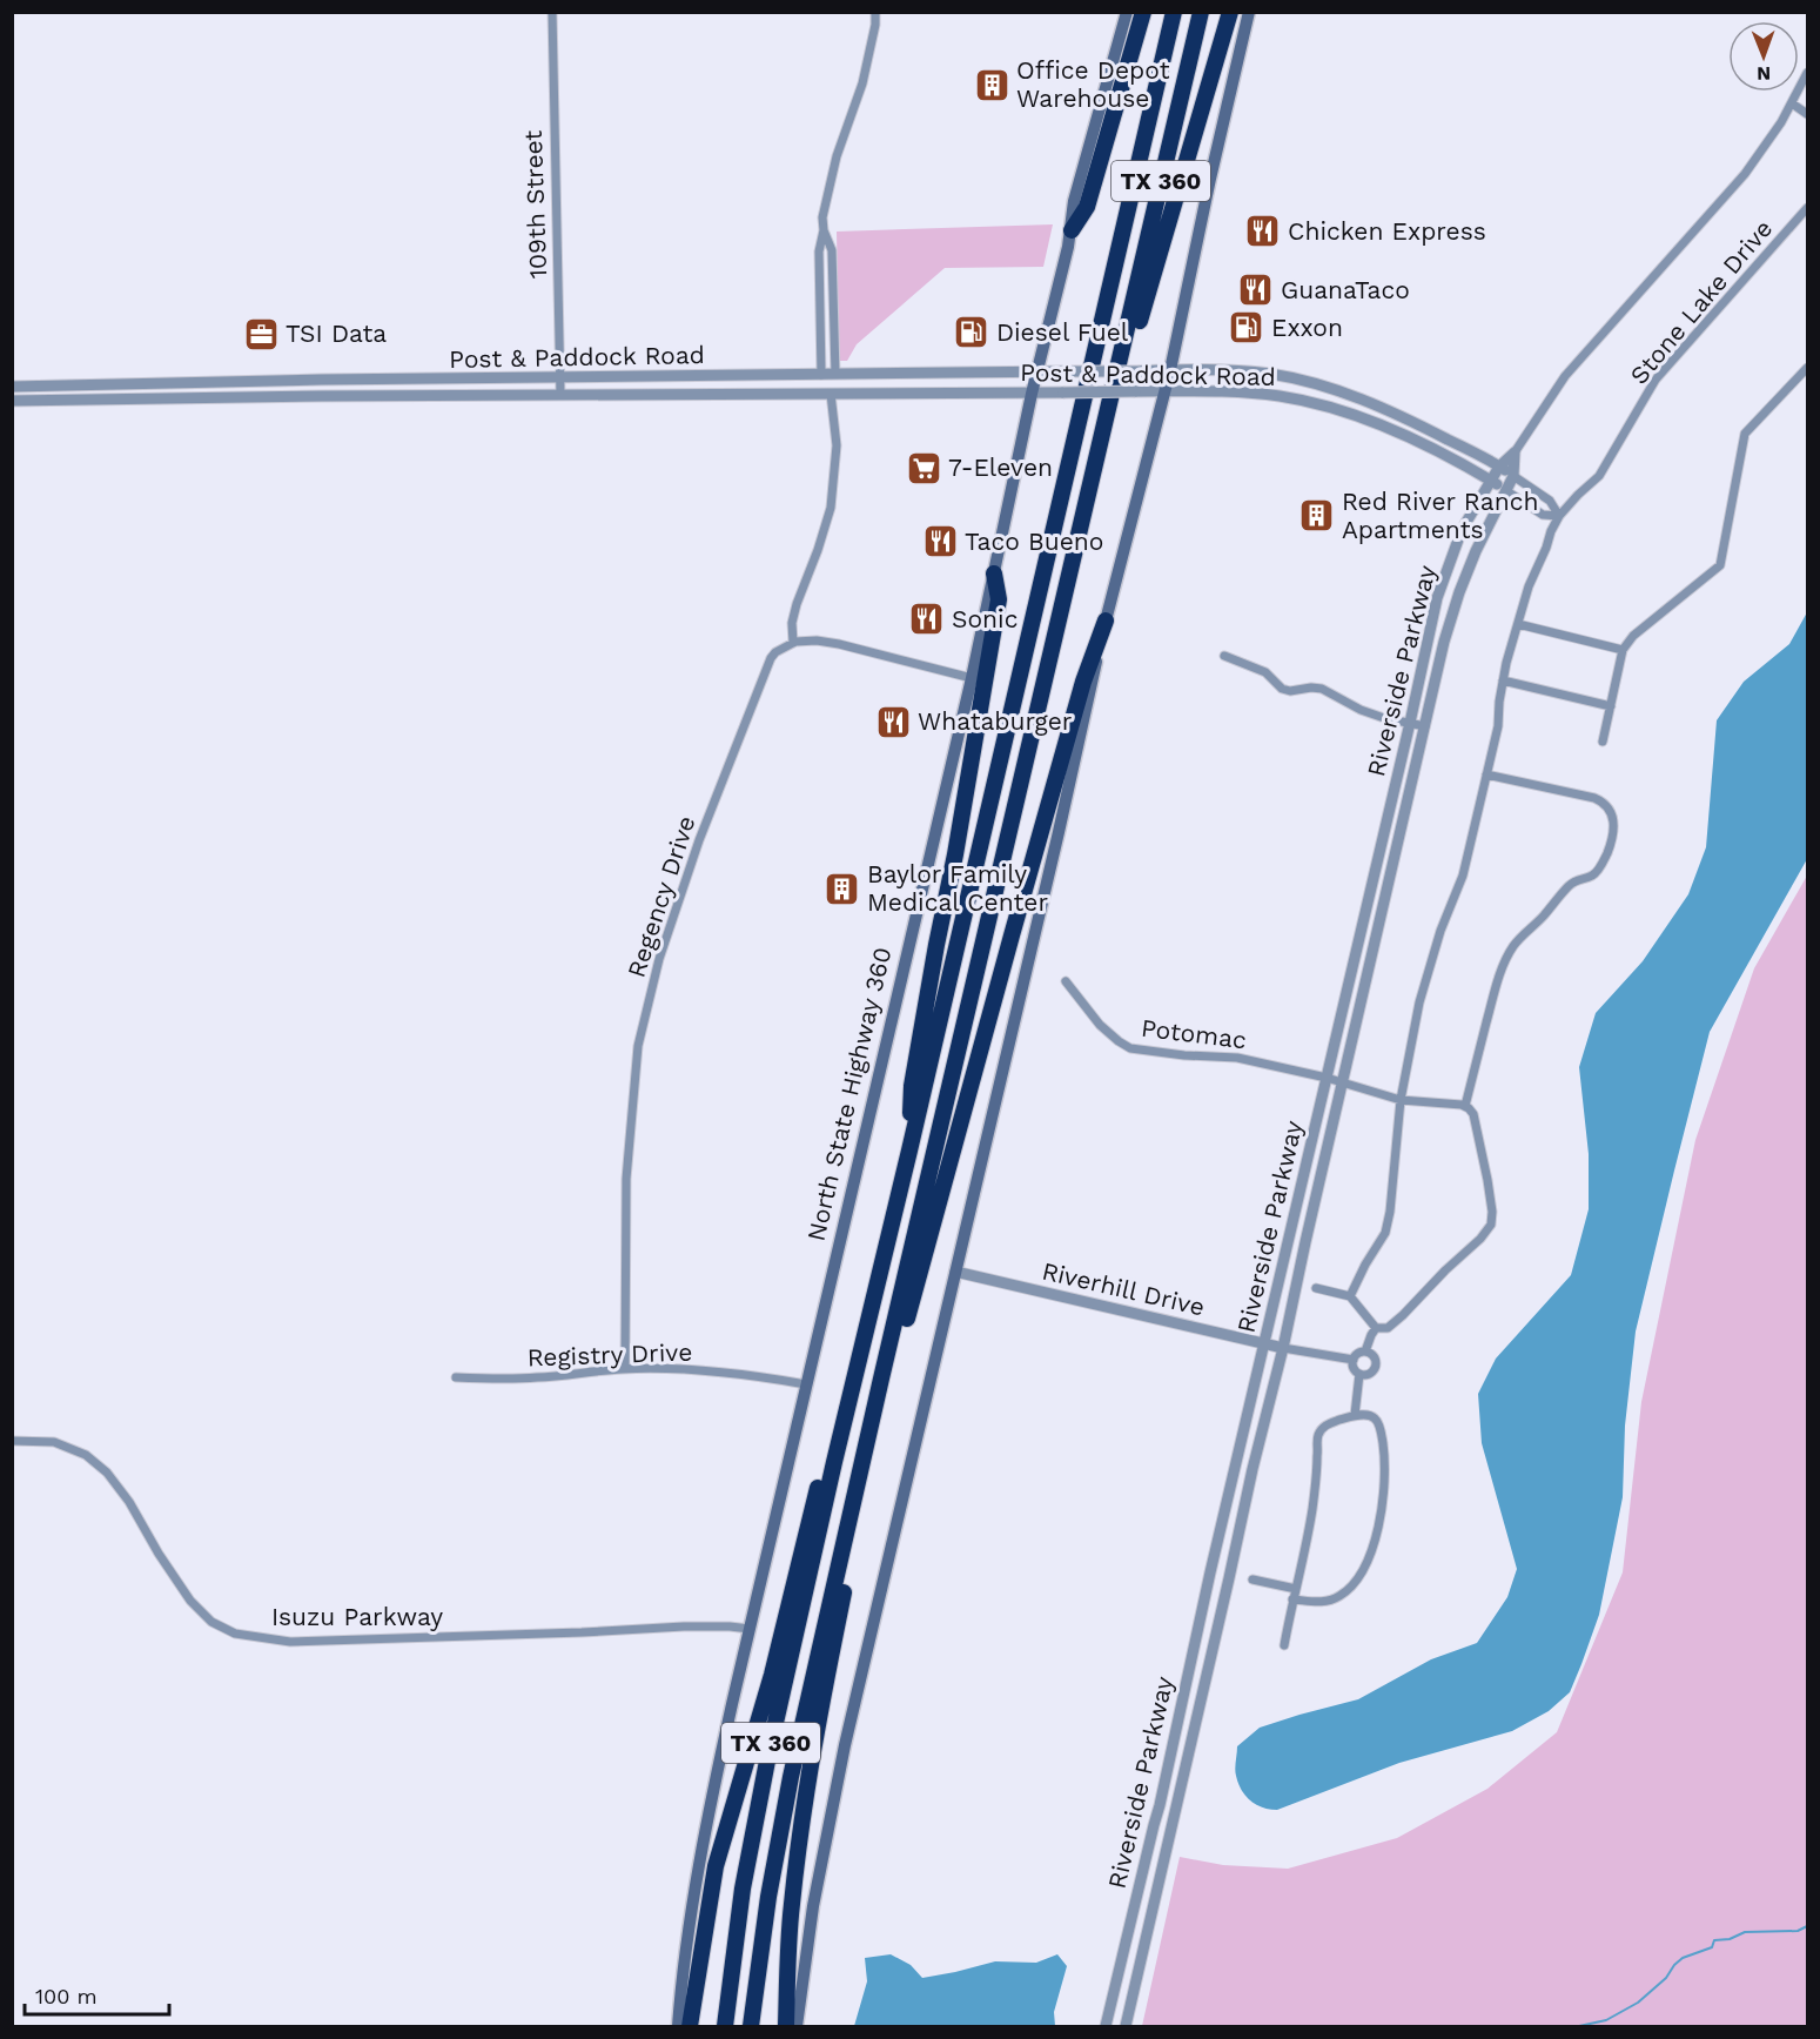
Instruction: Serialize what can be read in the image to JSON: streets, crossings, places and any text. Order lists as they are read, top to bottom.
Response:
{
  "streets": {
    "highway": ["TX 360"],
    "main road": ["North State Highway 360"],
    "street": [
      "109th Street",
      "Stone Lake Drive",
      "Post & Paddock Road",
      "Riverside Parkway",
      "Regency Drive",
      "Potomac",
      "Riverhill Drive",
      "Registry Drive",
      "Isuzu Parkway"
    ]
  },
  "crossings": [
    ["109th Street", "Post & Paddock Road"],
    ["Stone Lake Drive", "Post & Paddock Road"],
    ["Stone Lake Drive", "Potomac"],
    ["Post & Paddock Road", "Riverside Parkway"],
    ["Post & Paddock Road", "North State Highway 360"],
    ["Riverside Parkway", "Potomac"],
    ["Riverside Parkway", "Riverhill Drive"],
    ["Regency Drive", "Registry Drive"],
    ["North State Highway 360", "Registry Drive"],
    ["North State Highway 360", "Isuzu Parkway"]
  ],
  "places": {
    "building": ["Office Depot Warehouse", "Red River Ranch Apartments", "Baylor Family Medical Center"],
    "restaurant": [
      "Chicken Express",
      "GuanaTaco",
      "Taco Bueno",
      "Sonic",
      "Whataburger"
    ],
    "fuel station": ["Exxon", "Diesel Fuel"],
    "office": ["TSI Data"],
    "supermarket": ["7-Eleven"]
  },
  "scale_bar": "100 m",
  "north": "bottom"
}
